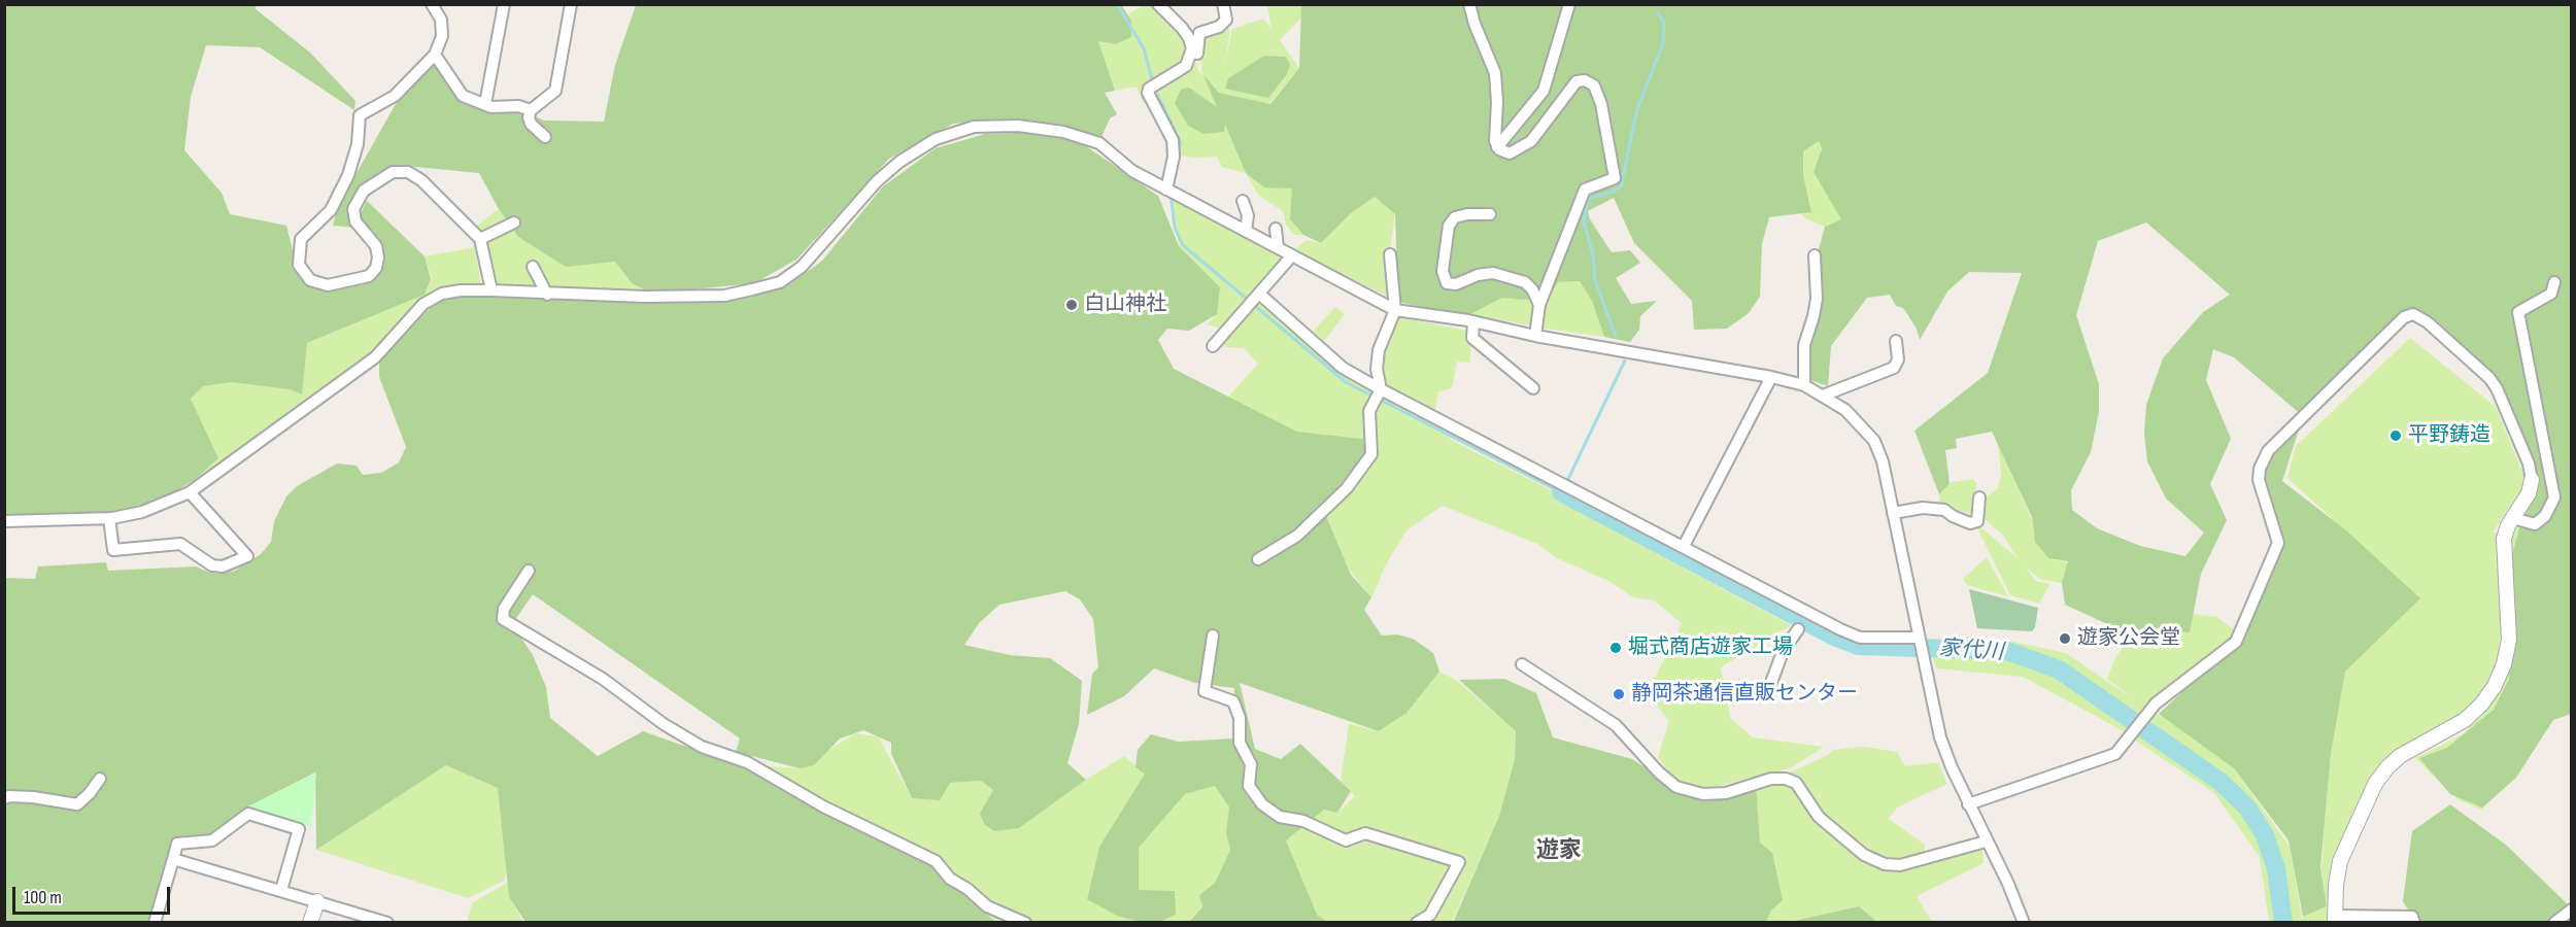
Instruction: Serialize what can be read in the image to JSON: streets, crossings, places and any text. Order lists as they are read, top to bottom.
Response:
{
  "districts": ["遊家"],
  "water": ["家代川"],
  "places": [
    "白山神社",
    "平野鋳造",
    "遊家公会堂",
    "堀式商店遊家工場",
    "静岡茶通信直販センター"
  ],
  "scale_bar": "100 m"
}
